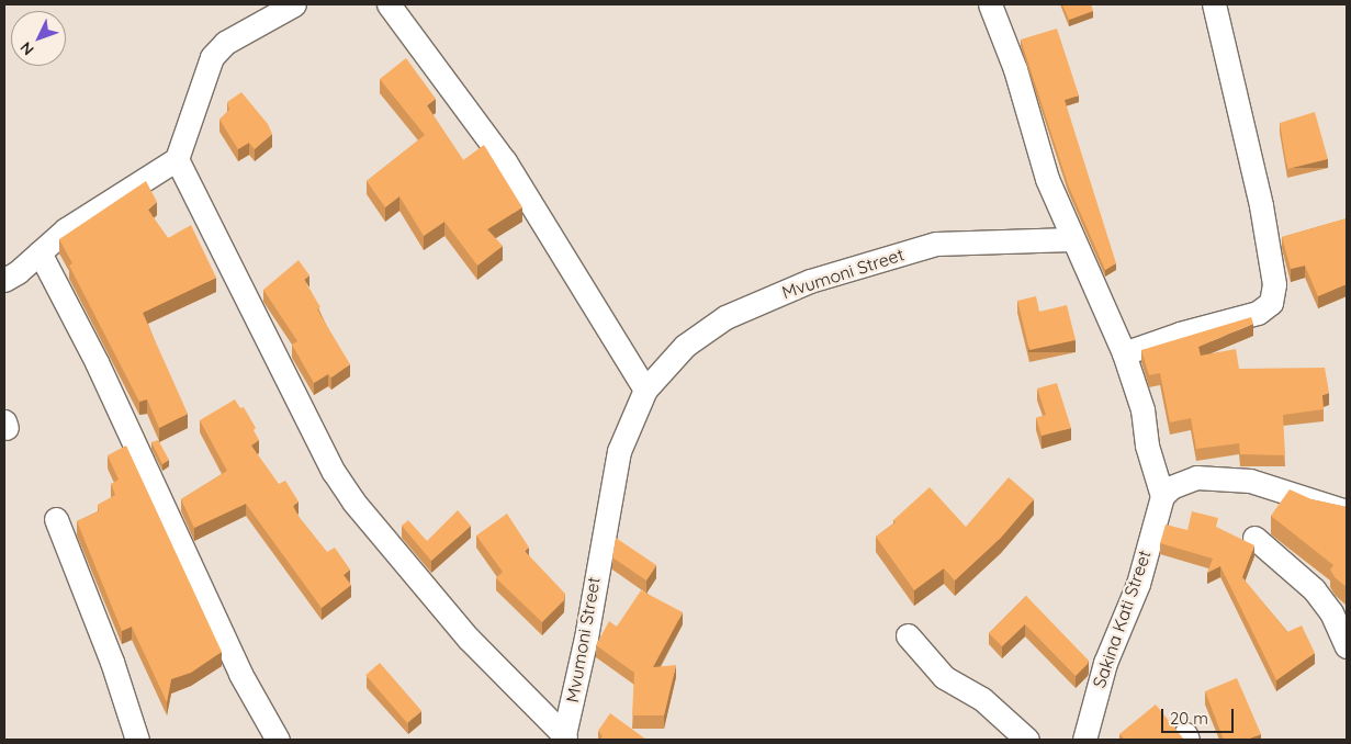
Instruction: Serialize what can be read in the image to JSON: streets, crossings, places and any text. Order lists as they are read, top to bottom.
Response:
{
  "streets": {
    "street": ["Mvumoni Street", "Sakina Kati Street"]
  },
  "scale_bar": "20 m",
  "north": "bottom left"
}
